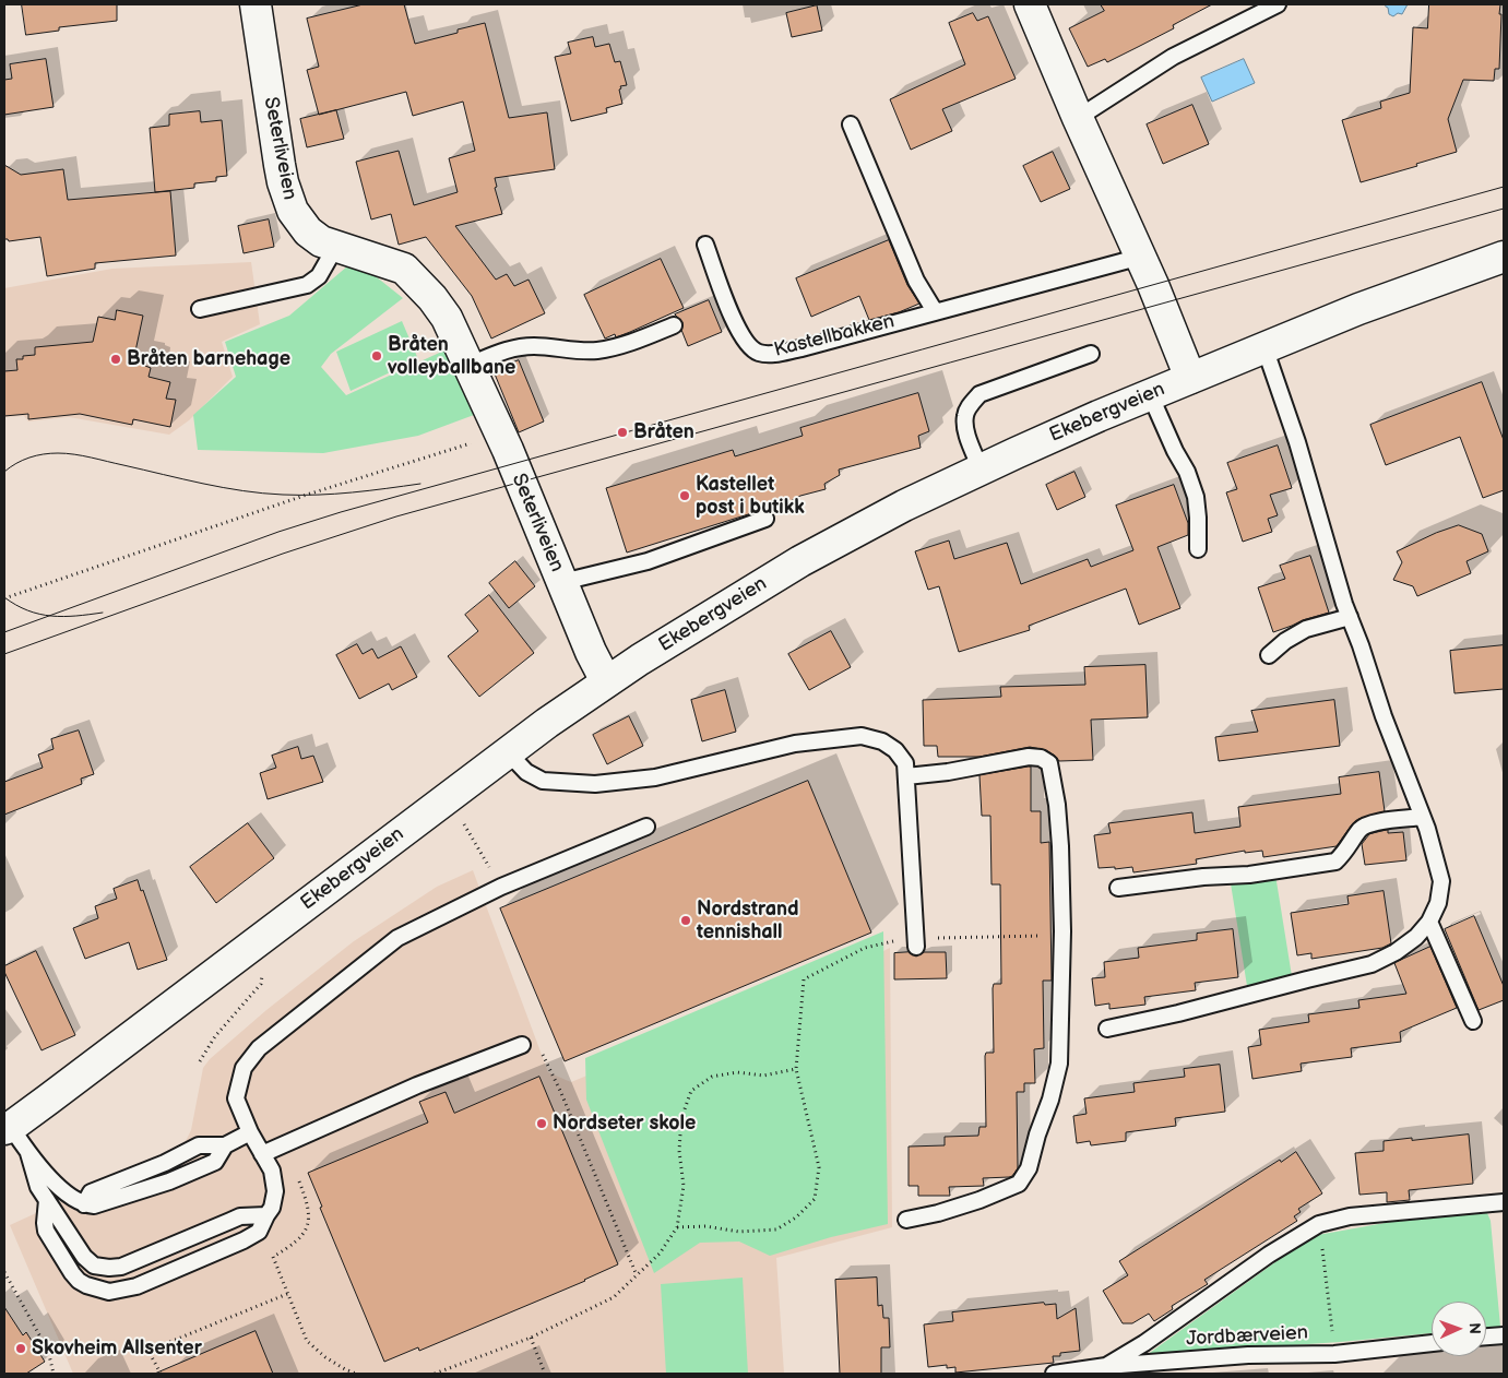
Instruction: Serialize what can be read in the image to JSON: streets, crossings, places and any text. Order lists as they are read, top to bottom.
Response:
{
  "streets": {
    "main road": ["Seterliveien", "Ekebergveien"],
    "lane": ["Kastellbakken", "Jordbærveien"]
  },
  "crossings": [
    ["Seterliveien", "Ekebergveien"]
  ],
  "places": [
    "Bråten volleyballbane",
    "Bråten barnehage",
    "Bråten",
    "Kastellet post i butikk",
    "Nordstrand tennishall",
    "Nordseter skole",
    "Skovheim Allsenter"
  ],
  "north": "right"
}
